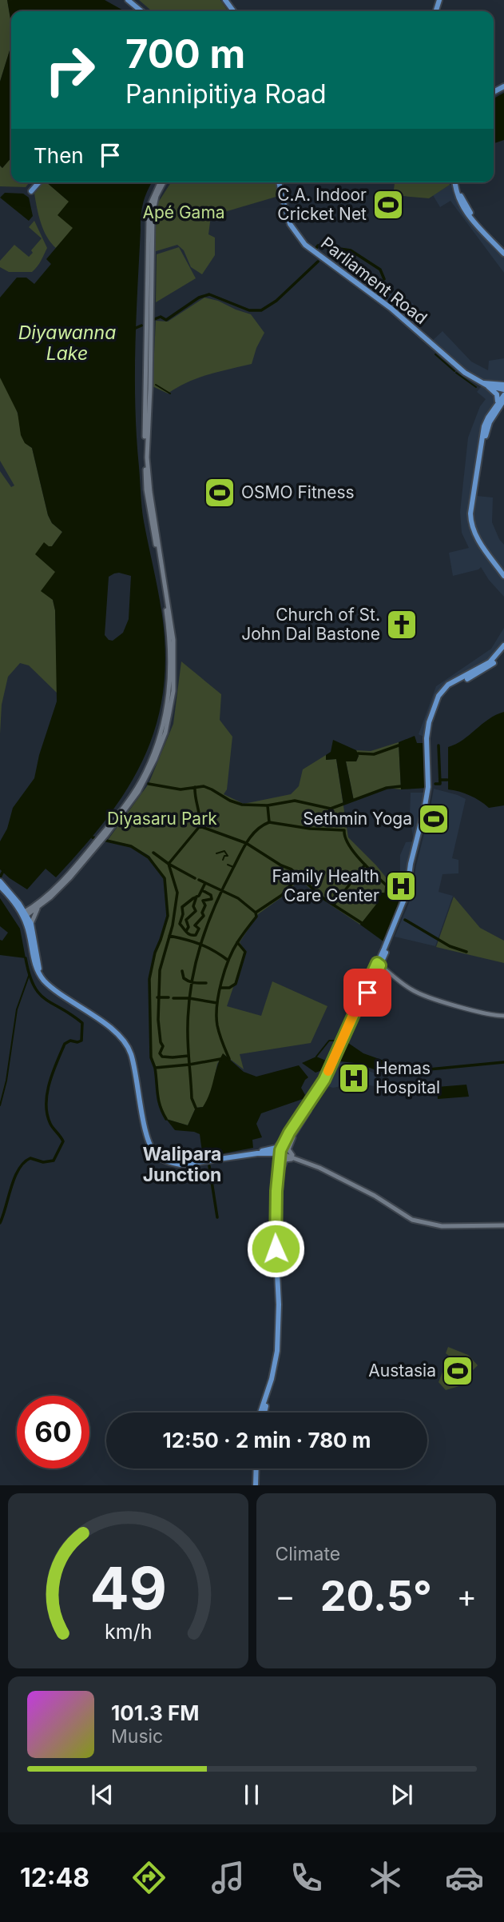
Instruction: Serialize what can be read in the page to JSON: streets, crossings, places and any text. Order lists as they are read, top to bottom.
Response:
{
  "streets": {
    "main road": ["Parliament Road"]
  },
  "districts": ["Walipara Junction"],
  "water": ["Diyawanna Lake"],
  "parks": ["Apé Gama", "Diyasaru Park"],
  "places": {
    "sports": [
      "C.A. Indoor Cricket Net",
      "OSMO Fitness",
      "Sethmin Yoga",
      "Austasia"
    ],
    "church": ["Church of St. John Dal Bastone"],
    "hospital": ["Family Health Care Center", "Hemas Hospital"]
  },
  "page": {
    "turn": ["700 m", "Pannipitiya Road"],
    "then": "Then",
    "limit": "60",
    "trip": "12:50 · 2 min · 780 m",
    "tile": "Climate",
    "heat": ["−", "20.5°", "+"],
    "song": ["101.3 FM", "Music"],
    "tabs": "12:48",
    "gauge": ["49", "km/h"]
  }
}
